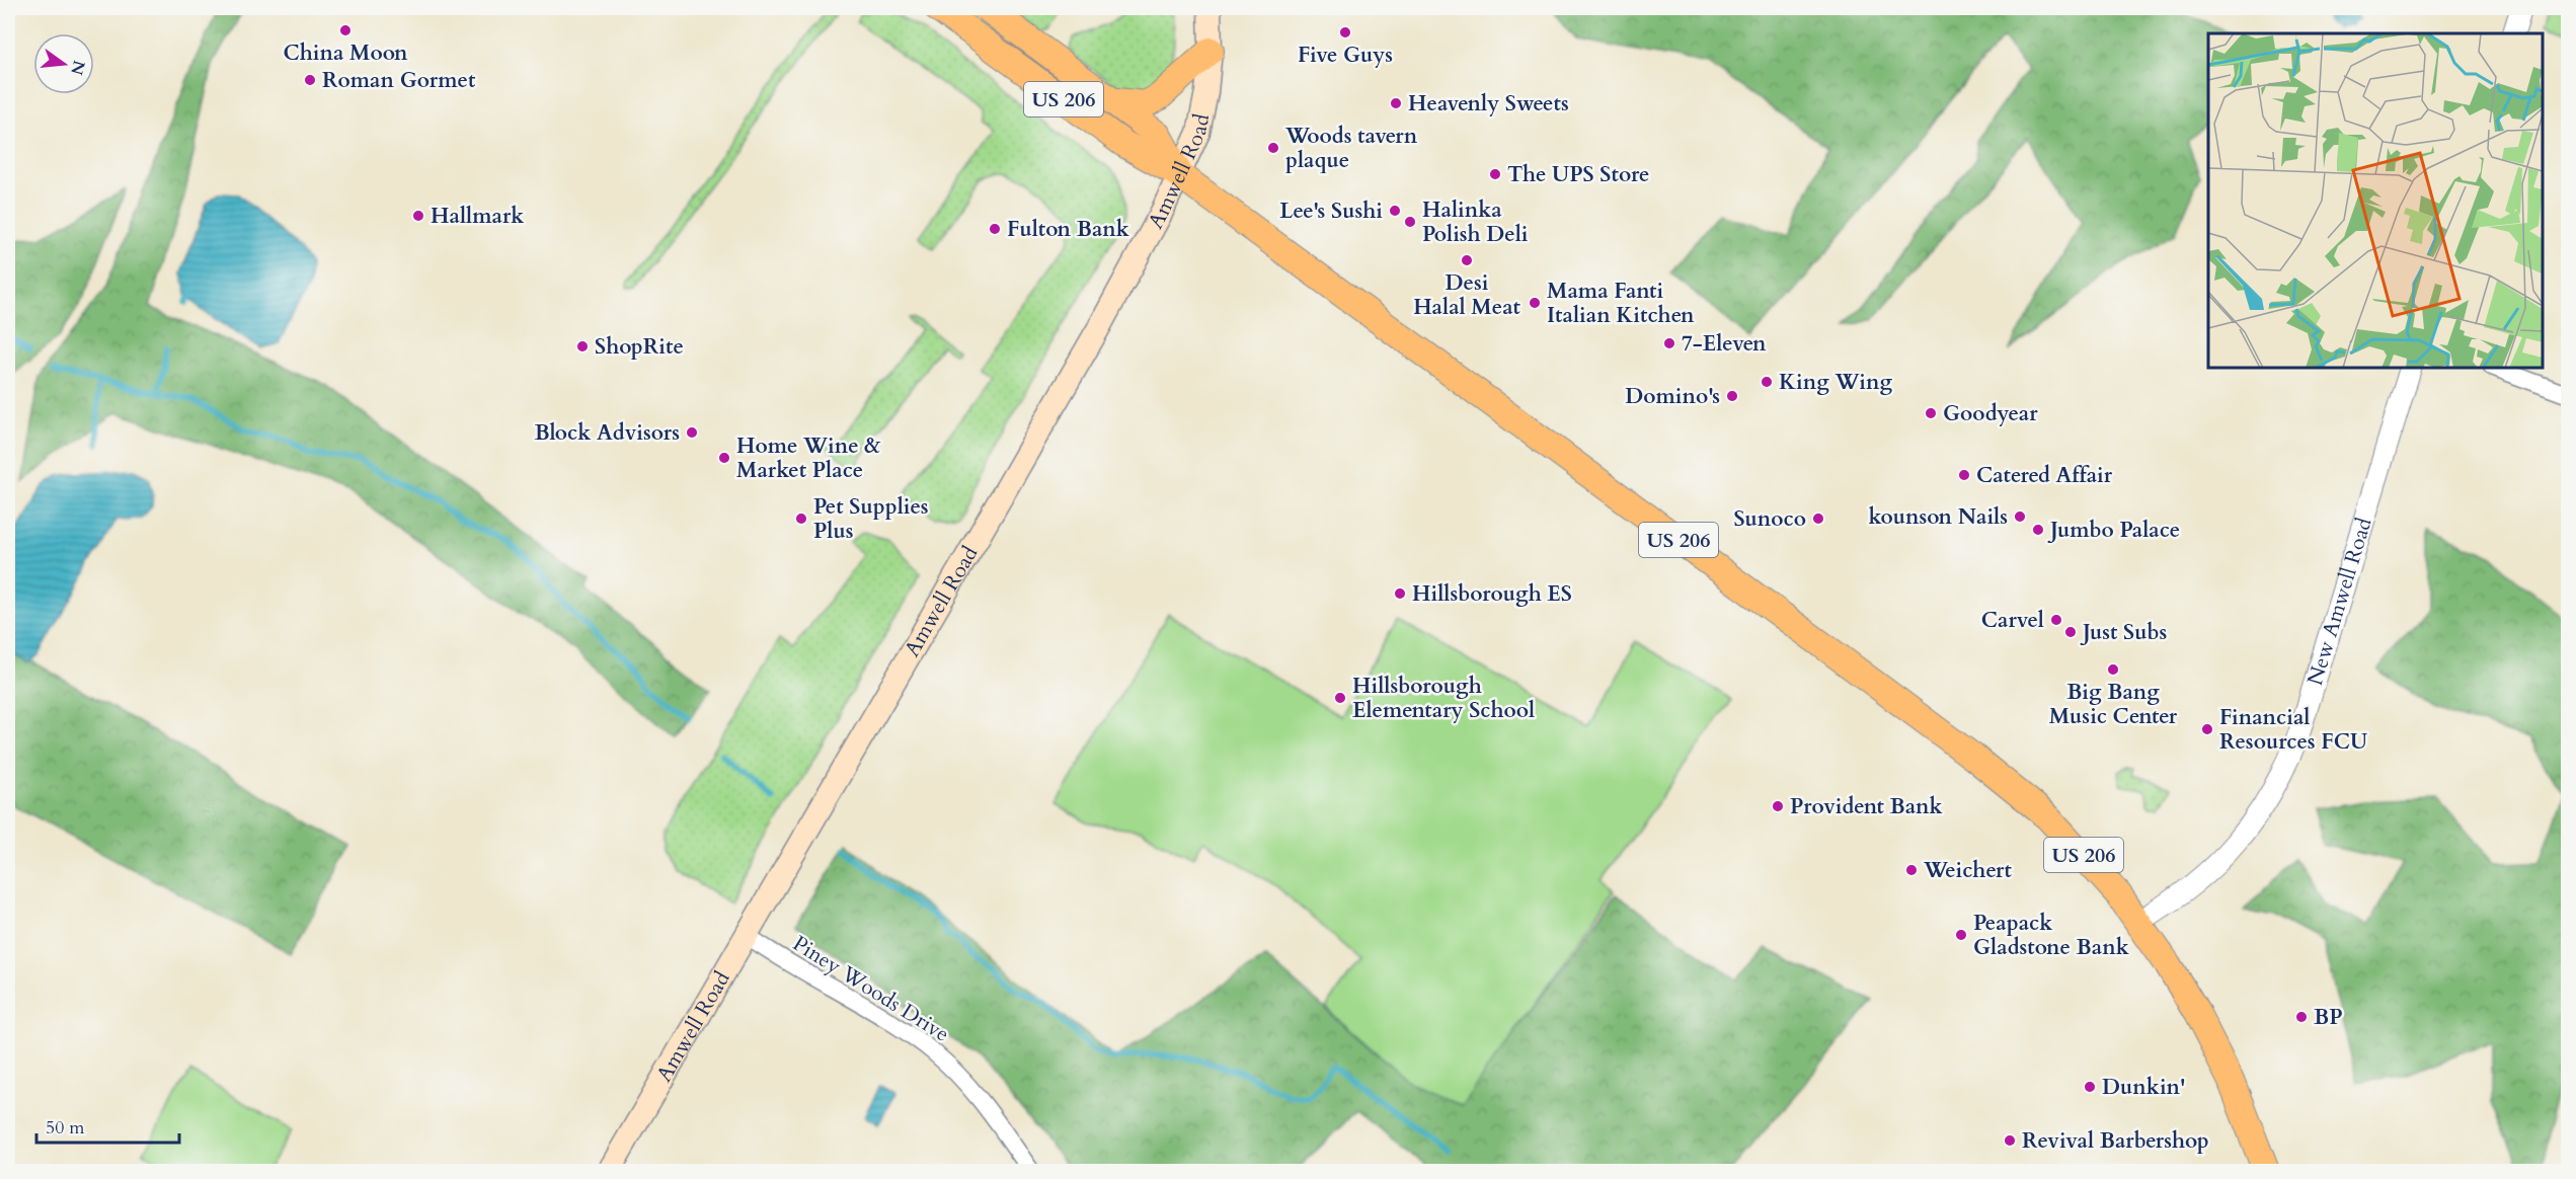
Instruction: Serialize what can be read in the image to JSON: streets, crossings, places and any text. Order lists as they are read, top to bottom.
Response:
{
  "streets": {
    "main road": ["US 206", "Amwell Road"],
    "street": ["New Amwell Road", "Piney Woods Drive"]
  },
  "crossings": [
    ["US 206", "Amwell Road"],
    ["US 206", "New Amwell Road"],
    ["Amwell Road", "Piney Woods Drive"]
  ],
  "places": [
    "China Moon",
    "Five Guys",
    "Roman Gormet",
    "Heavenly Sweets",
    "Woods tavern plaque",
    "The UPS Store",
    "Lee's Sushi",
    "Hallmark",
    "Halinka Polish Deli",
    "Fulton Bank",
    "Desi Halal Meat",
    "Mama Fanti Italian Kitchen",
    "7-Eleven",
    "ShopRite",
    "King Wing",
    "Domino's",
    "Goodyear",
    "Block Advisors",
    "Home Wine & Market Place",
    "Catered Affair",
    "kounson Nails",
    "Pet Supplies Plus",
    "Sunoco",
    "Jumbo Palace",
    "Hillsborough ES",
    "Carvel",
    "Just Subs",
    "Big Bang Music Center",
    "Hillsborough Elementary School",
    "Financial Resources FCU",
    "Provident Bank",
    "Weichert",
    "Peapack Gladstone Bank",
    "BP",
    "Dunkin'",
    "Revival Barbershop"
  ],
  "scale_bar": "50 m",
  "north": "right"
}
